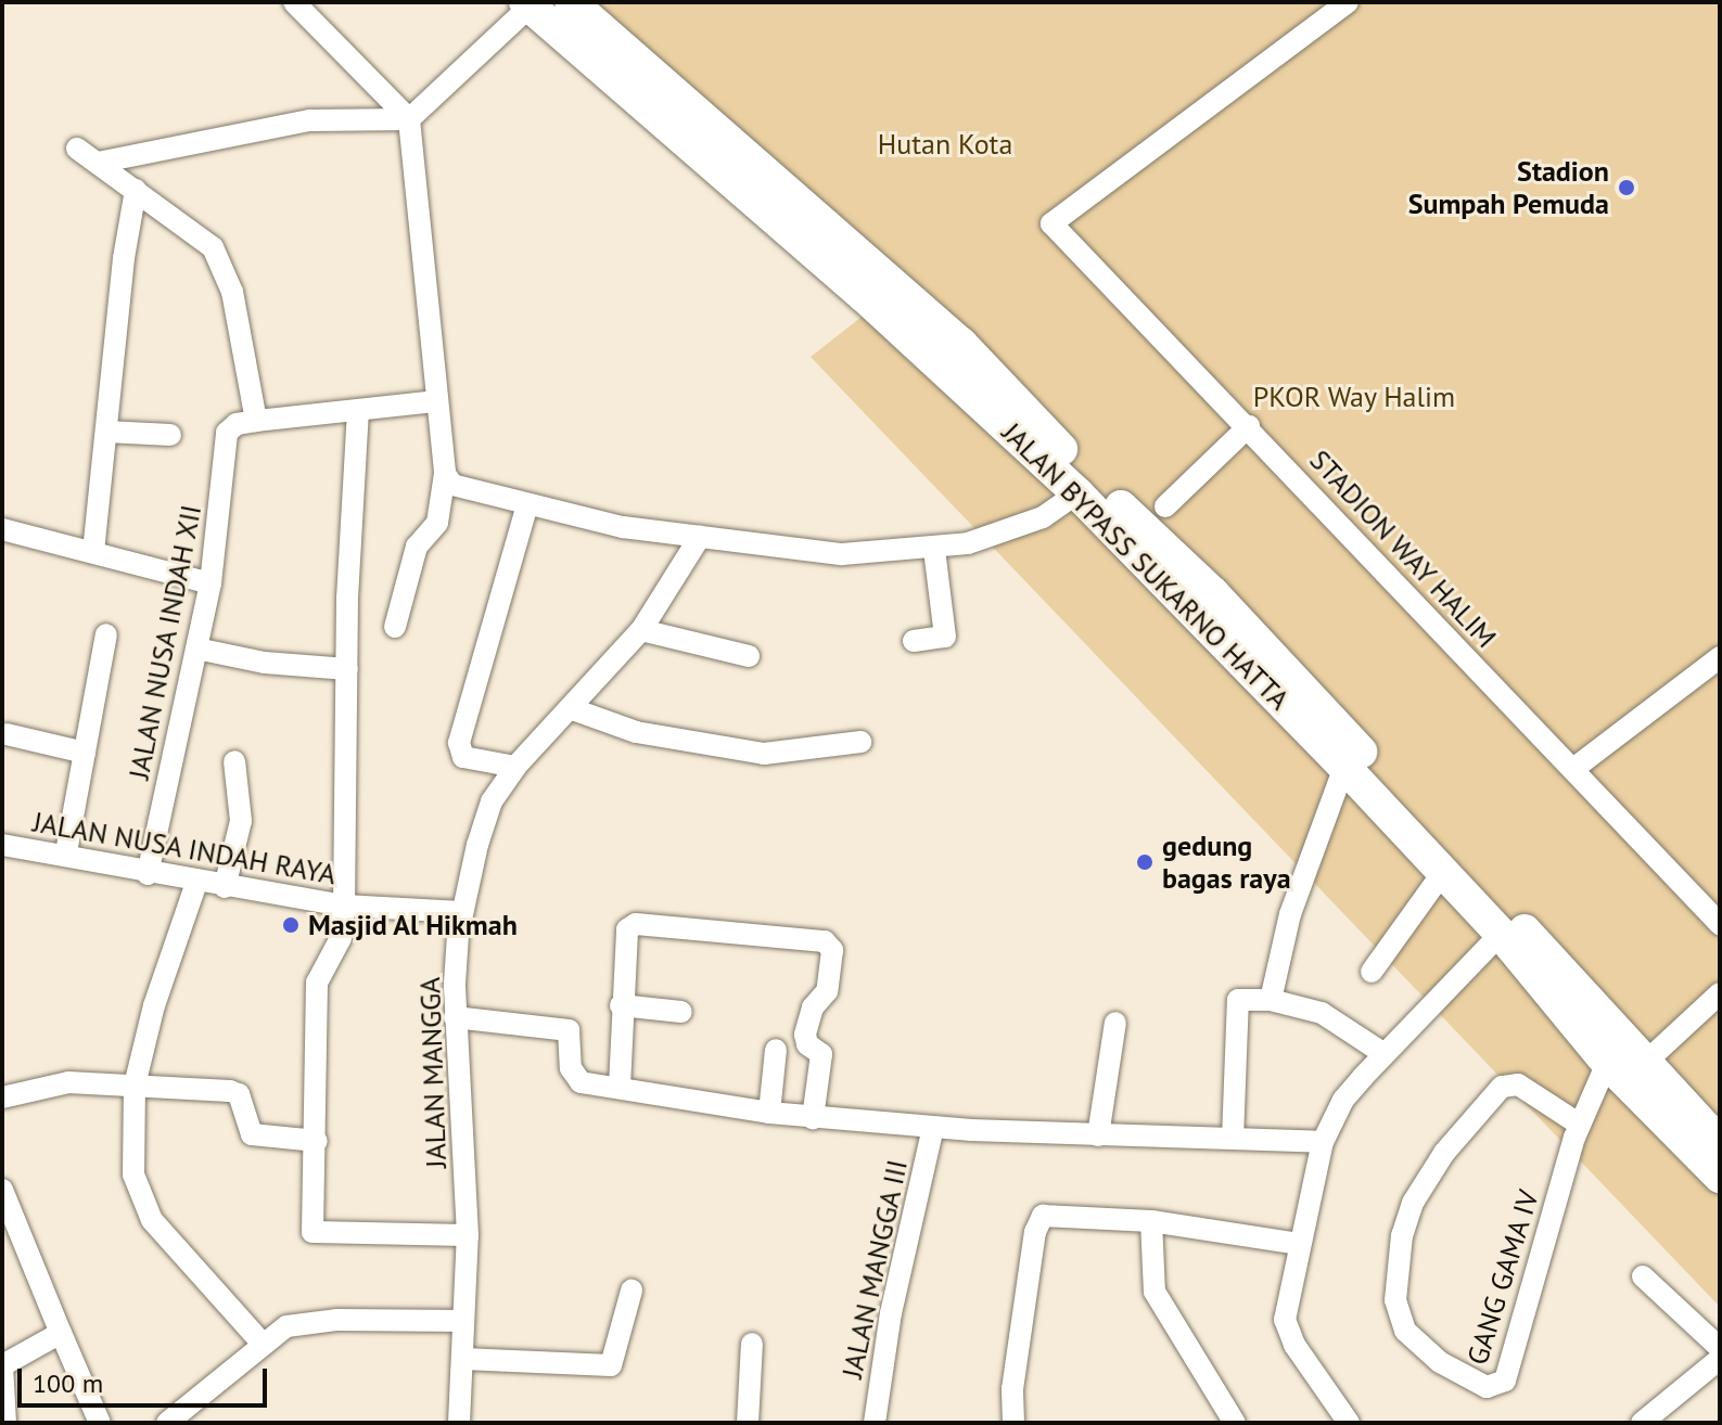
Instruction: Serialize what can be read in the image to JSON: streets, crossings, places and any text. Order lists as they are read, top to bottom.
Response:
{
  "streets": {
    "highway": ["JALAN BYPASS SUKARNO HATTA"],
    "street": [
      "STADION WAY HALIM",
      "JALAN NUSA INDAH XII",
      "JALAN NUSA INDAH RAYA",
      "JALAN MANGGA",
      "JALAN MANGGA III",
      "GANG GAMA IV"
    ]
  },
  "crossings": [
    ["JALAN BYPASS SUKARNO HATTA", "GANG GAMA IV"],
    ["JALAN NUSA INDAH XII", "JALAN NUSA INDAH RAYA"],
    ["JALAN NUSA INDAH RAYA", "JALAN MANGGA"]
  ],
  "parks": ["Hutan Kota", "PKOR Way Halim"],
  "places": ["Stadion Sumpah Pemuda", "gedung bagas raya", "Masjid Al Hikmah"],
  "scale_bar": "100 m"
}
